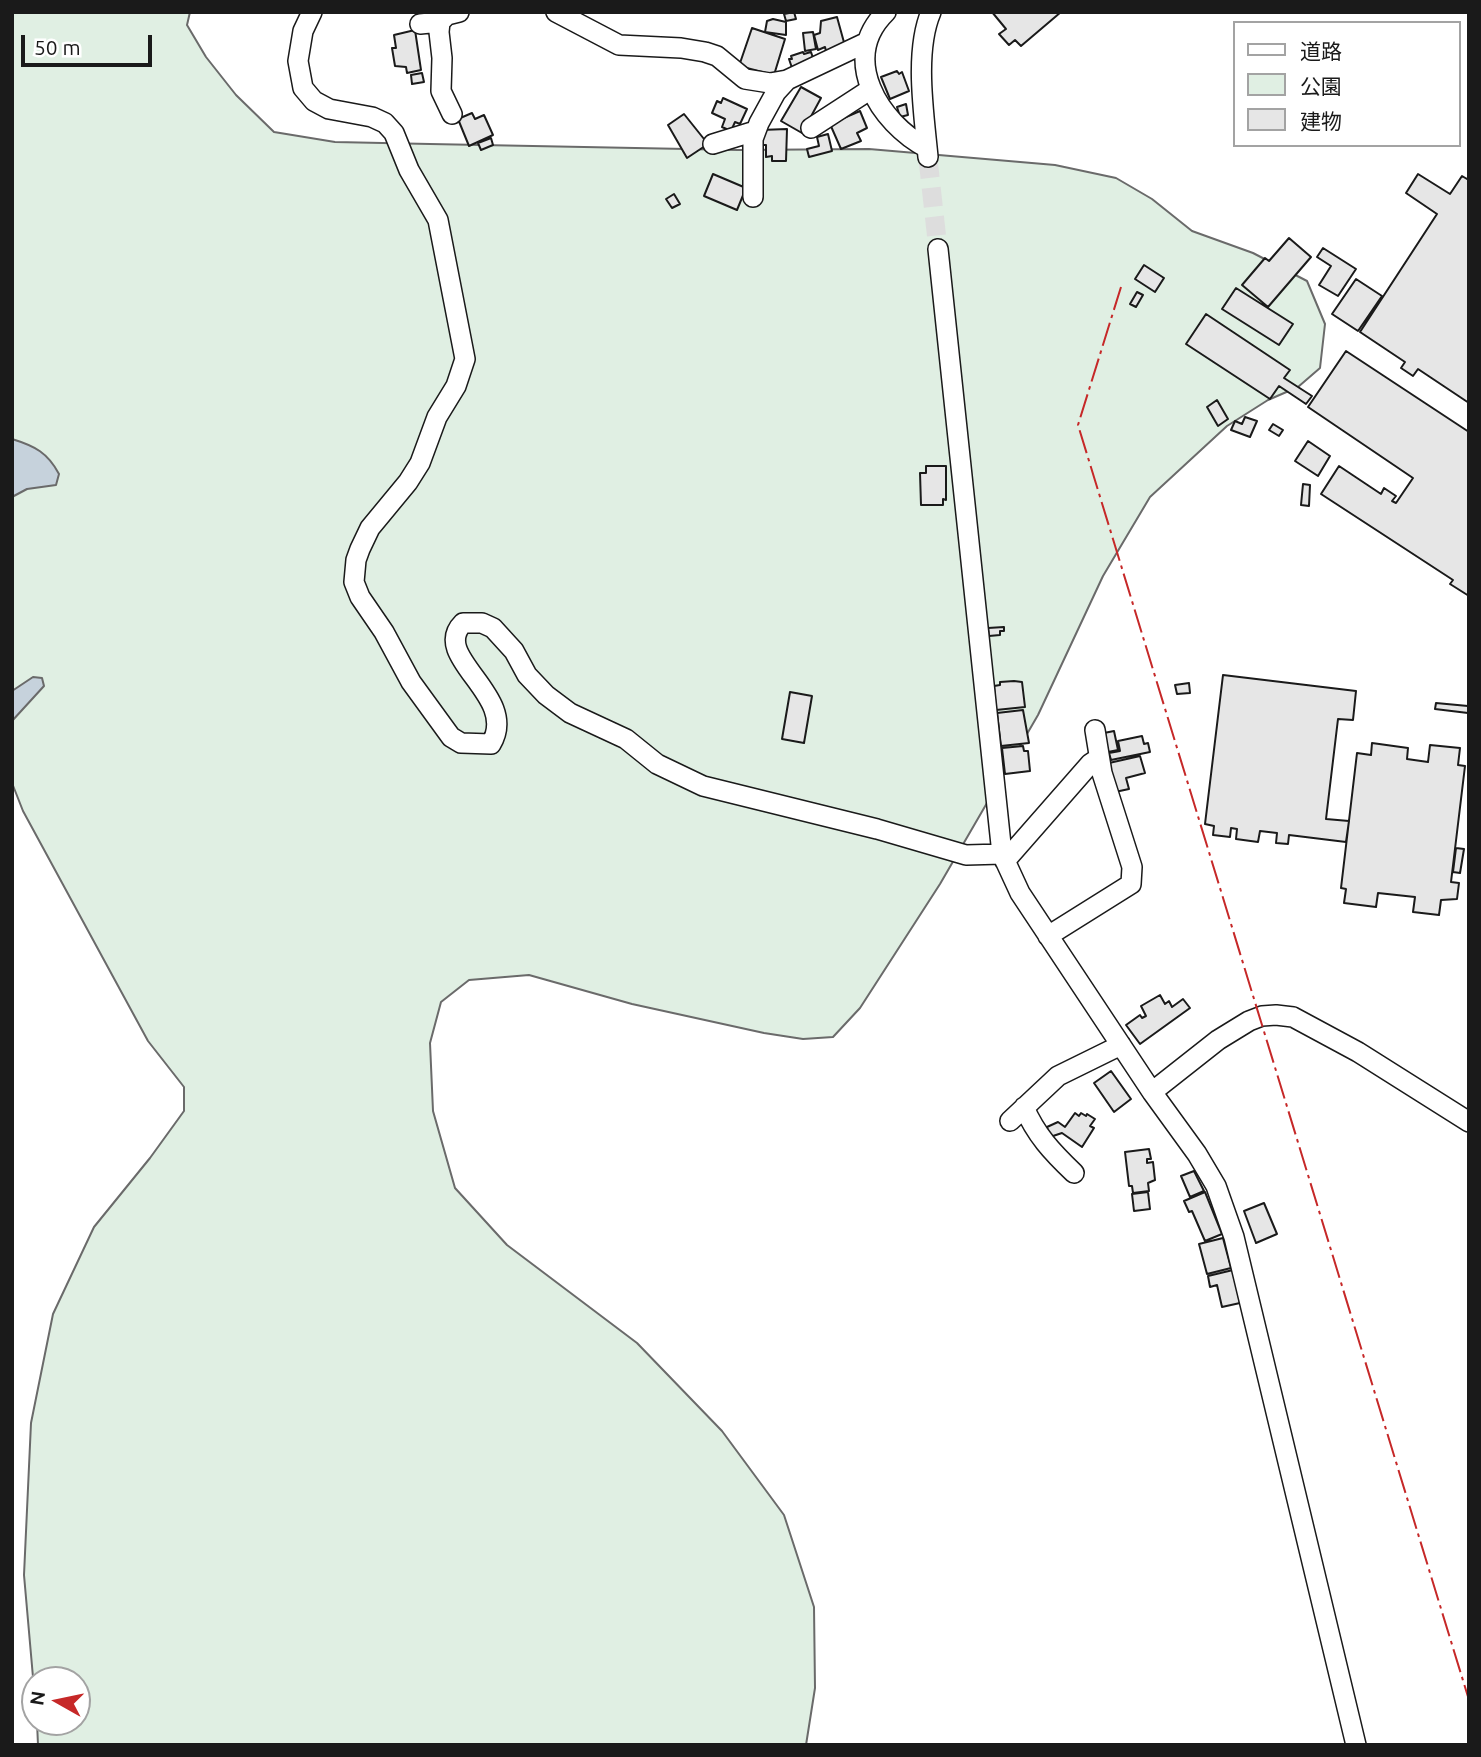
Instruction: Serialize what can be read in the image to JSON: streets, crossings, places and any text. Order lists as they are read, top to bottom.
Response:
{
  "legend": ["道路", "公園", "建物"],
  "scale_bar": "50 m",
  "north": "left"
}
